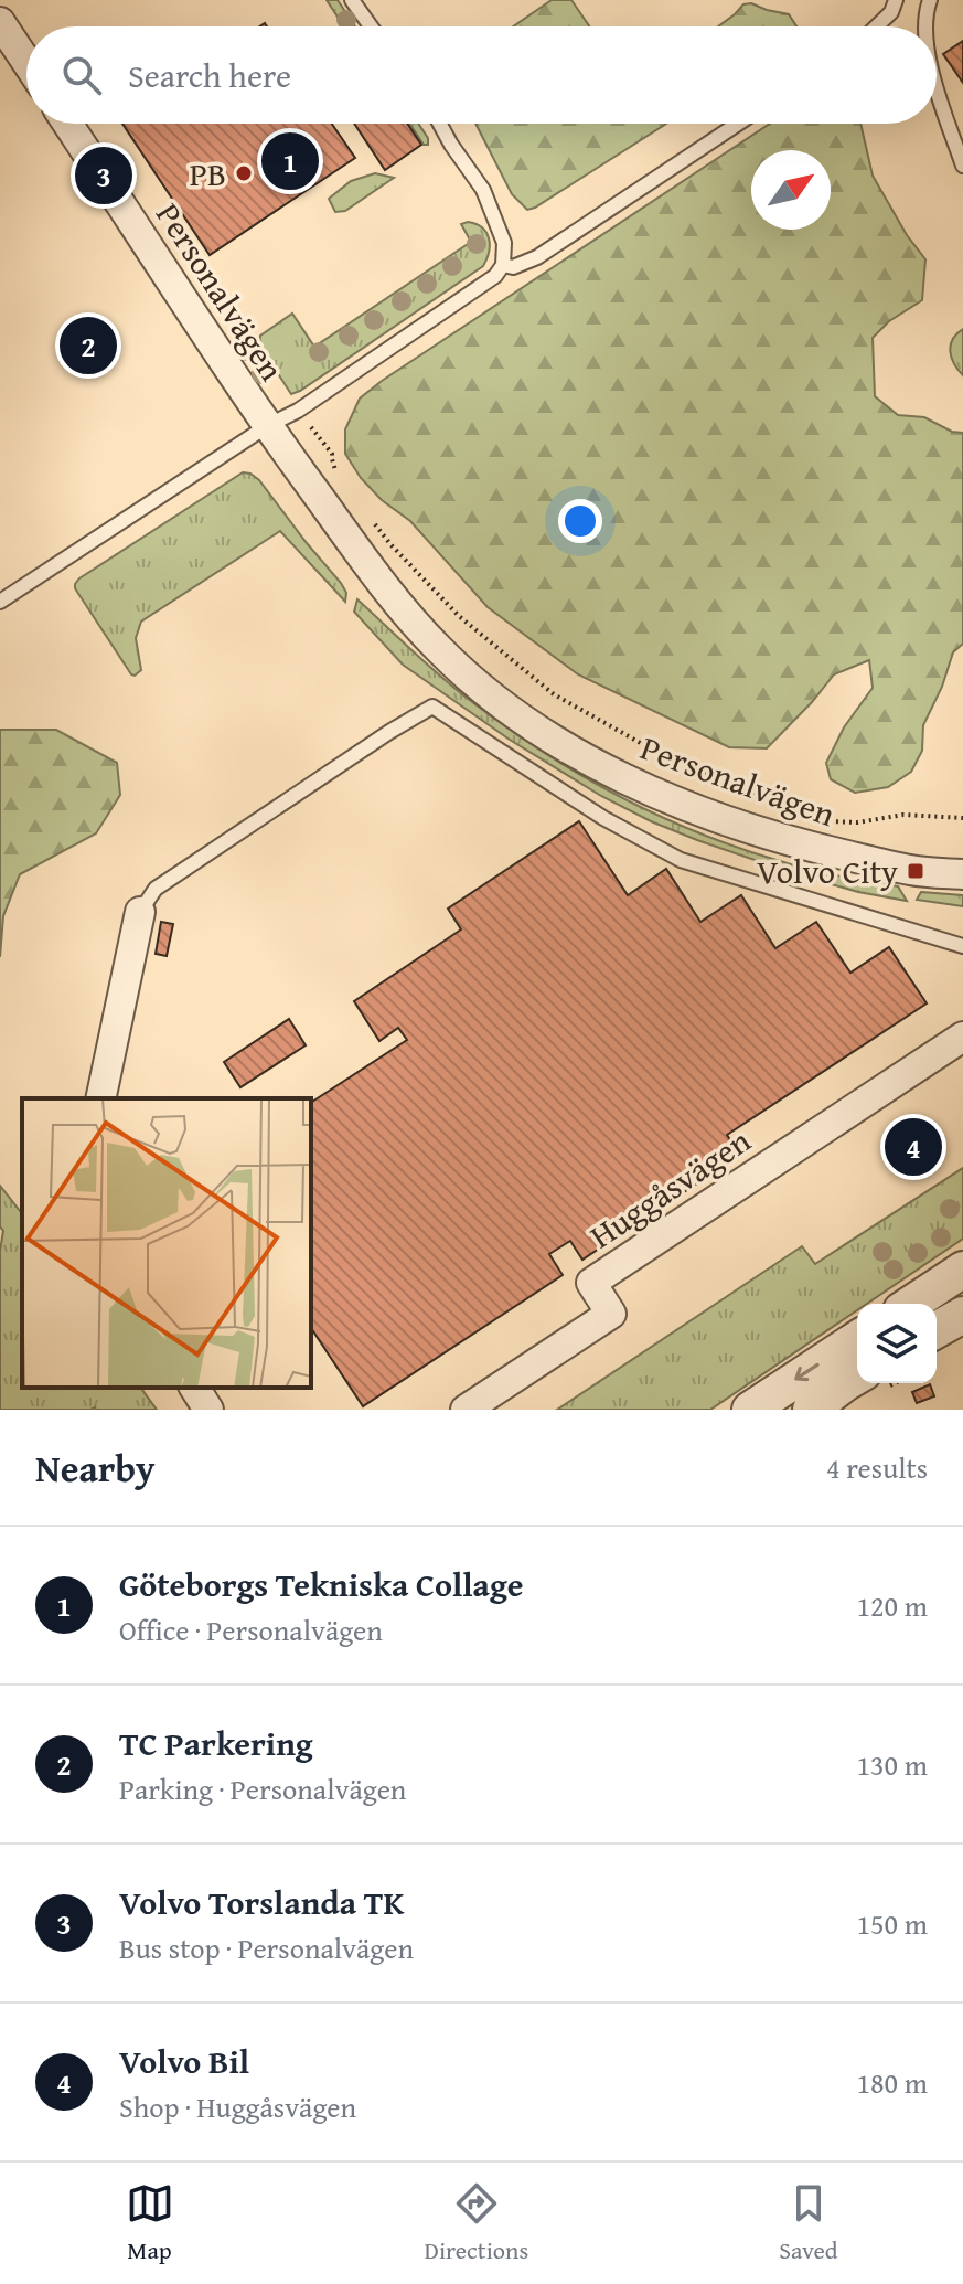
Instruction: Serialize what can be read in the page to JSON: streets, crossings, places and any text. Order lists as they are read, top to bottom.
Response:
{
  "streets": {
    "street": ["Personalvägen", "Huggåsvägen"]
  },
  "places": {
    "other": ["PB"],
    "transit": ["Volvo City"]
  },
  "north": "top right",
  "page": {
    "search": "Search here",
    "pins": [
      "1",
      "3",
      "2",
      "4"
    ],
    "heading": ["Nearby", "4 results"],
    "list": [
      {
        "mark": "1",
        "name": "Göteborgs Tekniska Collage",
        "note": "Office · Personalvägen",
        "value": "120 m"
      },
      {
        "mark": "2",
        "name": "TC Parkering",
        "note": "Parking · Personalvägen",
        "value": "130 m"
      },
      {
        "mark": "3",
        "name": "Volvo Torslanda TK",
        "note": "Bus stop · Personalvägen",
        "value": "150 m"
      },
      {
        "mark": "4",
        "name": "Volvo Bil",
        "note": "Shop · Huggåsvägen",
        "value": "180 m"
      }
    ],
    "nav": ["Map", "Directions", "Saved"]
  }
}
